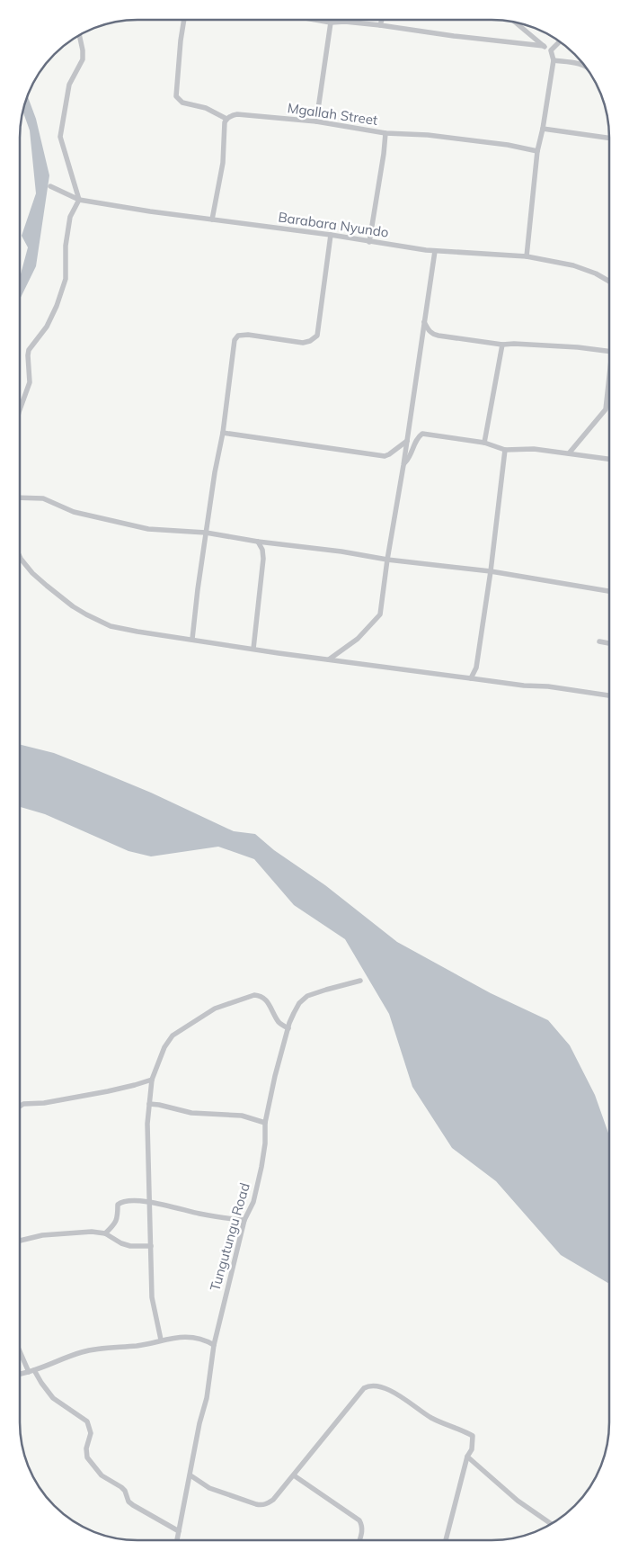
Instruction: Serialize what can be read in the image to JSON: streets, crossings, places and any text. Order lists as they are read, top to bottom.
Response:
{
  "streets": {
    "street": ["Mgallah Street", "Barabara Nyundo", "Tungutungu Road"]
  }
}
